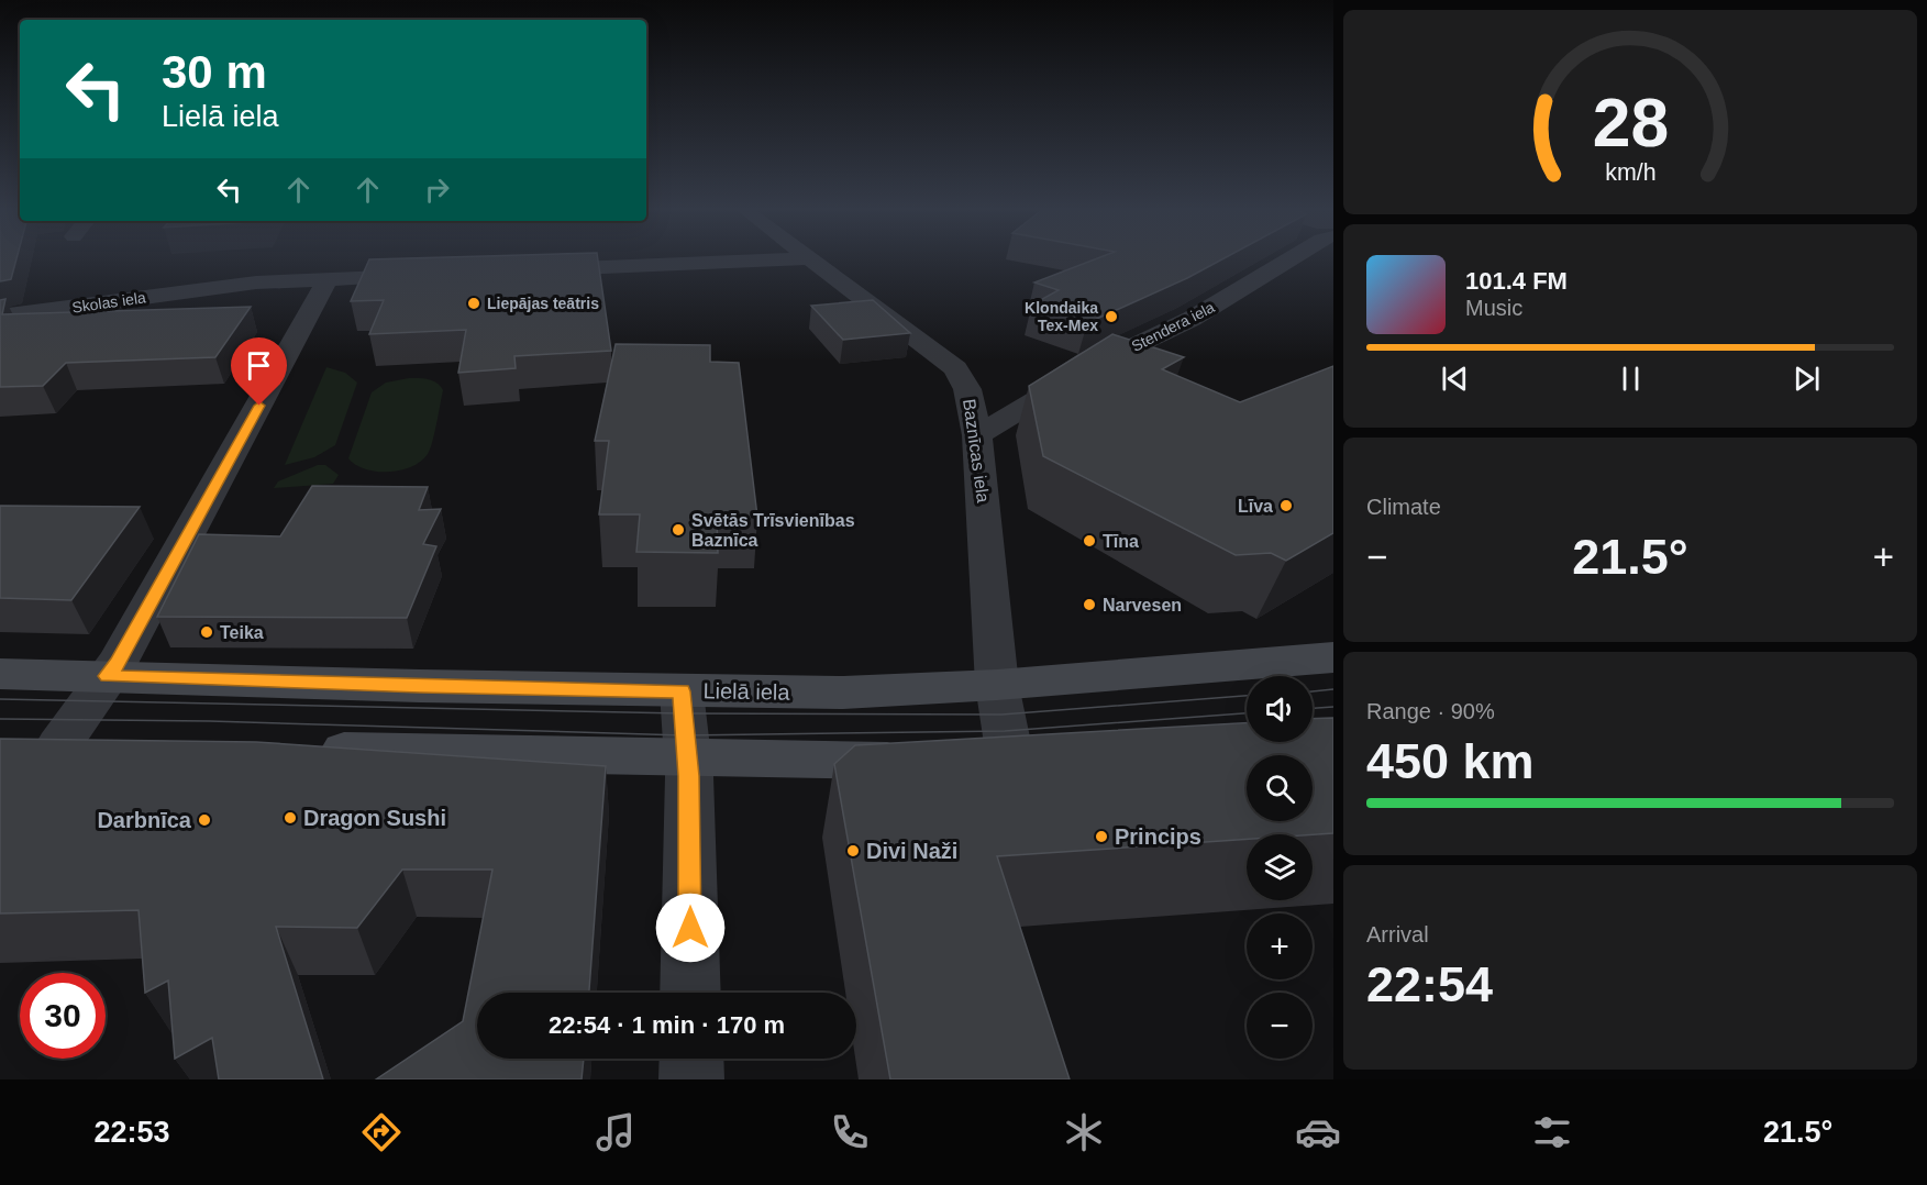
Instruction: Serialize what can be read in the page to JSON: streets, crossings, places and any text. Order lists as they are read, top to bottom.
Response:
{
  "streets": {
    "street": [
      "Skolas iela",
      "Stendera iela",
      "Baznīcas iela",
      "Lielā iela"
    ]
  },
  "crossings": [
    ["Stendera iela", "Baznīcas iela"],
    ["Baznīcas iela", "Lielā iela"]
  ],
  "places": [
    "Liepājas teātris",
    "Klondaika Tex-Mex",
    "Līva",
    "Svētās Trīsvienības Baznīca",
    "Tīna",
    "Narvesen",
    "Teika",
    "Dragon Sushi",
    "Darbnīca",
    "Princips",
    "Divi Naži"
  ],
  "page": {
    "turn": ["30 m", "Lielā iela"],
    "song": ["101.4 FM", "Music"],
    "tile": [
      "Climate",
      ["Range · 90%", "450 km"],
      ["Arrival", "22:54"]
    ],
    "heat": ["−", "21.5°", "+"],
    "map_buttons": ["+", "−"],
    "limit": "30",
    "trip": "22:54 · 1 min · 170 m",
    "tabs": ["22:53", "21.5°"],
    "gauge": ["28", "km/h"]
  }
}
